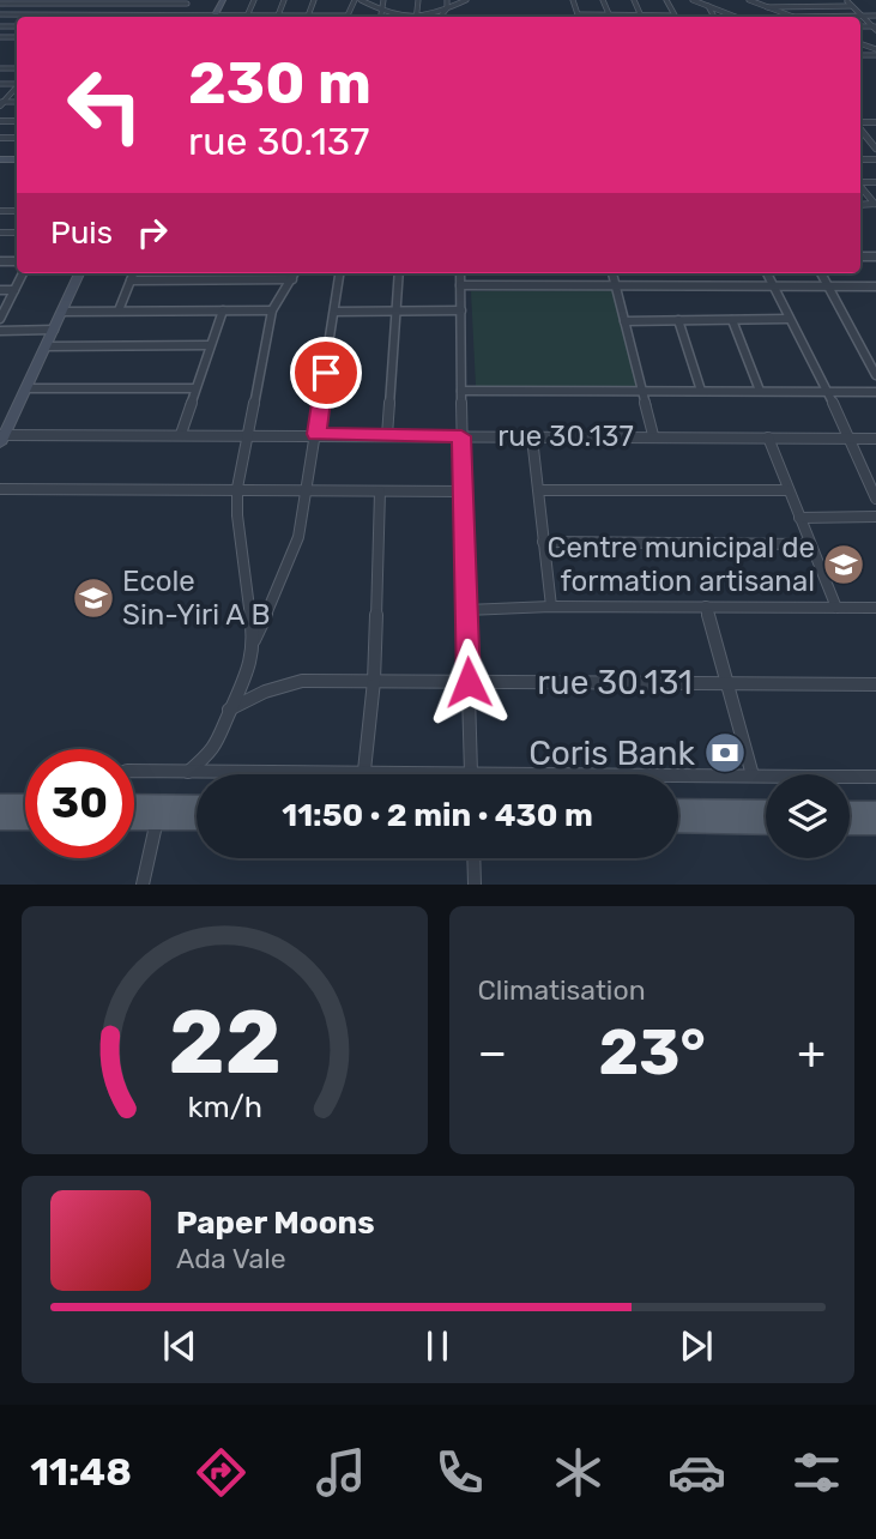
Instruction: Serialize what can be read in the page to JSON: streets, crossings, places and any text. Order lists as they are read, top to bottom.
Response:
{
  "streets": {
    "street": ["rue 30.137", "rue 30.131"]
  },
  "places": {
    "school or university": ["Centre municipal de formation artisanal", "Ecole Sin-Yiri A B"],
    "bank": ["Coris Bank"]
  },
  "page": {
    "turn": ["230 m", "rue 30.137"],
    "then": "Puis",
    "limit": "30",
    "trip": "11:50 · 2 min · 430 m",
    "tile": "Climatisation",
    "heat": ["−", "23°", "+"],
    "song": ["Paper Moons", "Ada Vale"],
    "tabs": "11:48",
    "gauge": ["22", "km/h"]
  }
}
